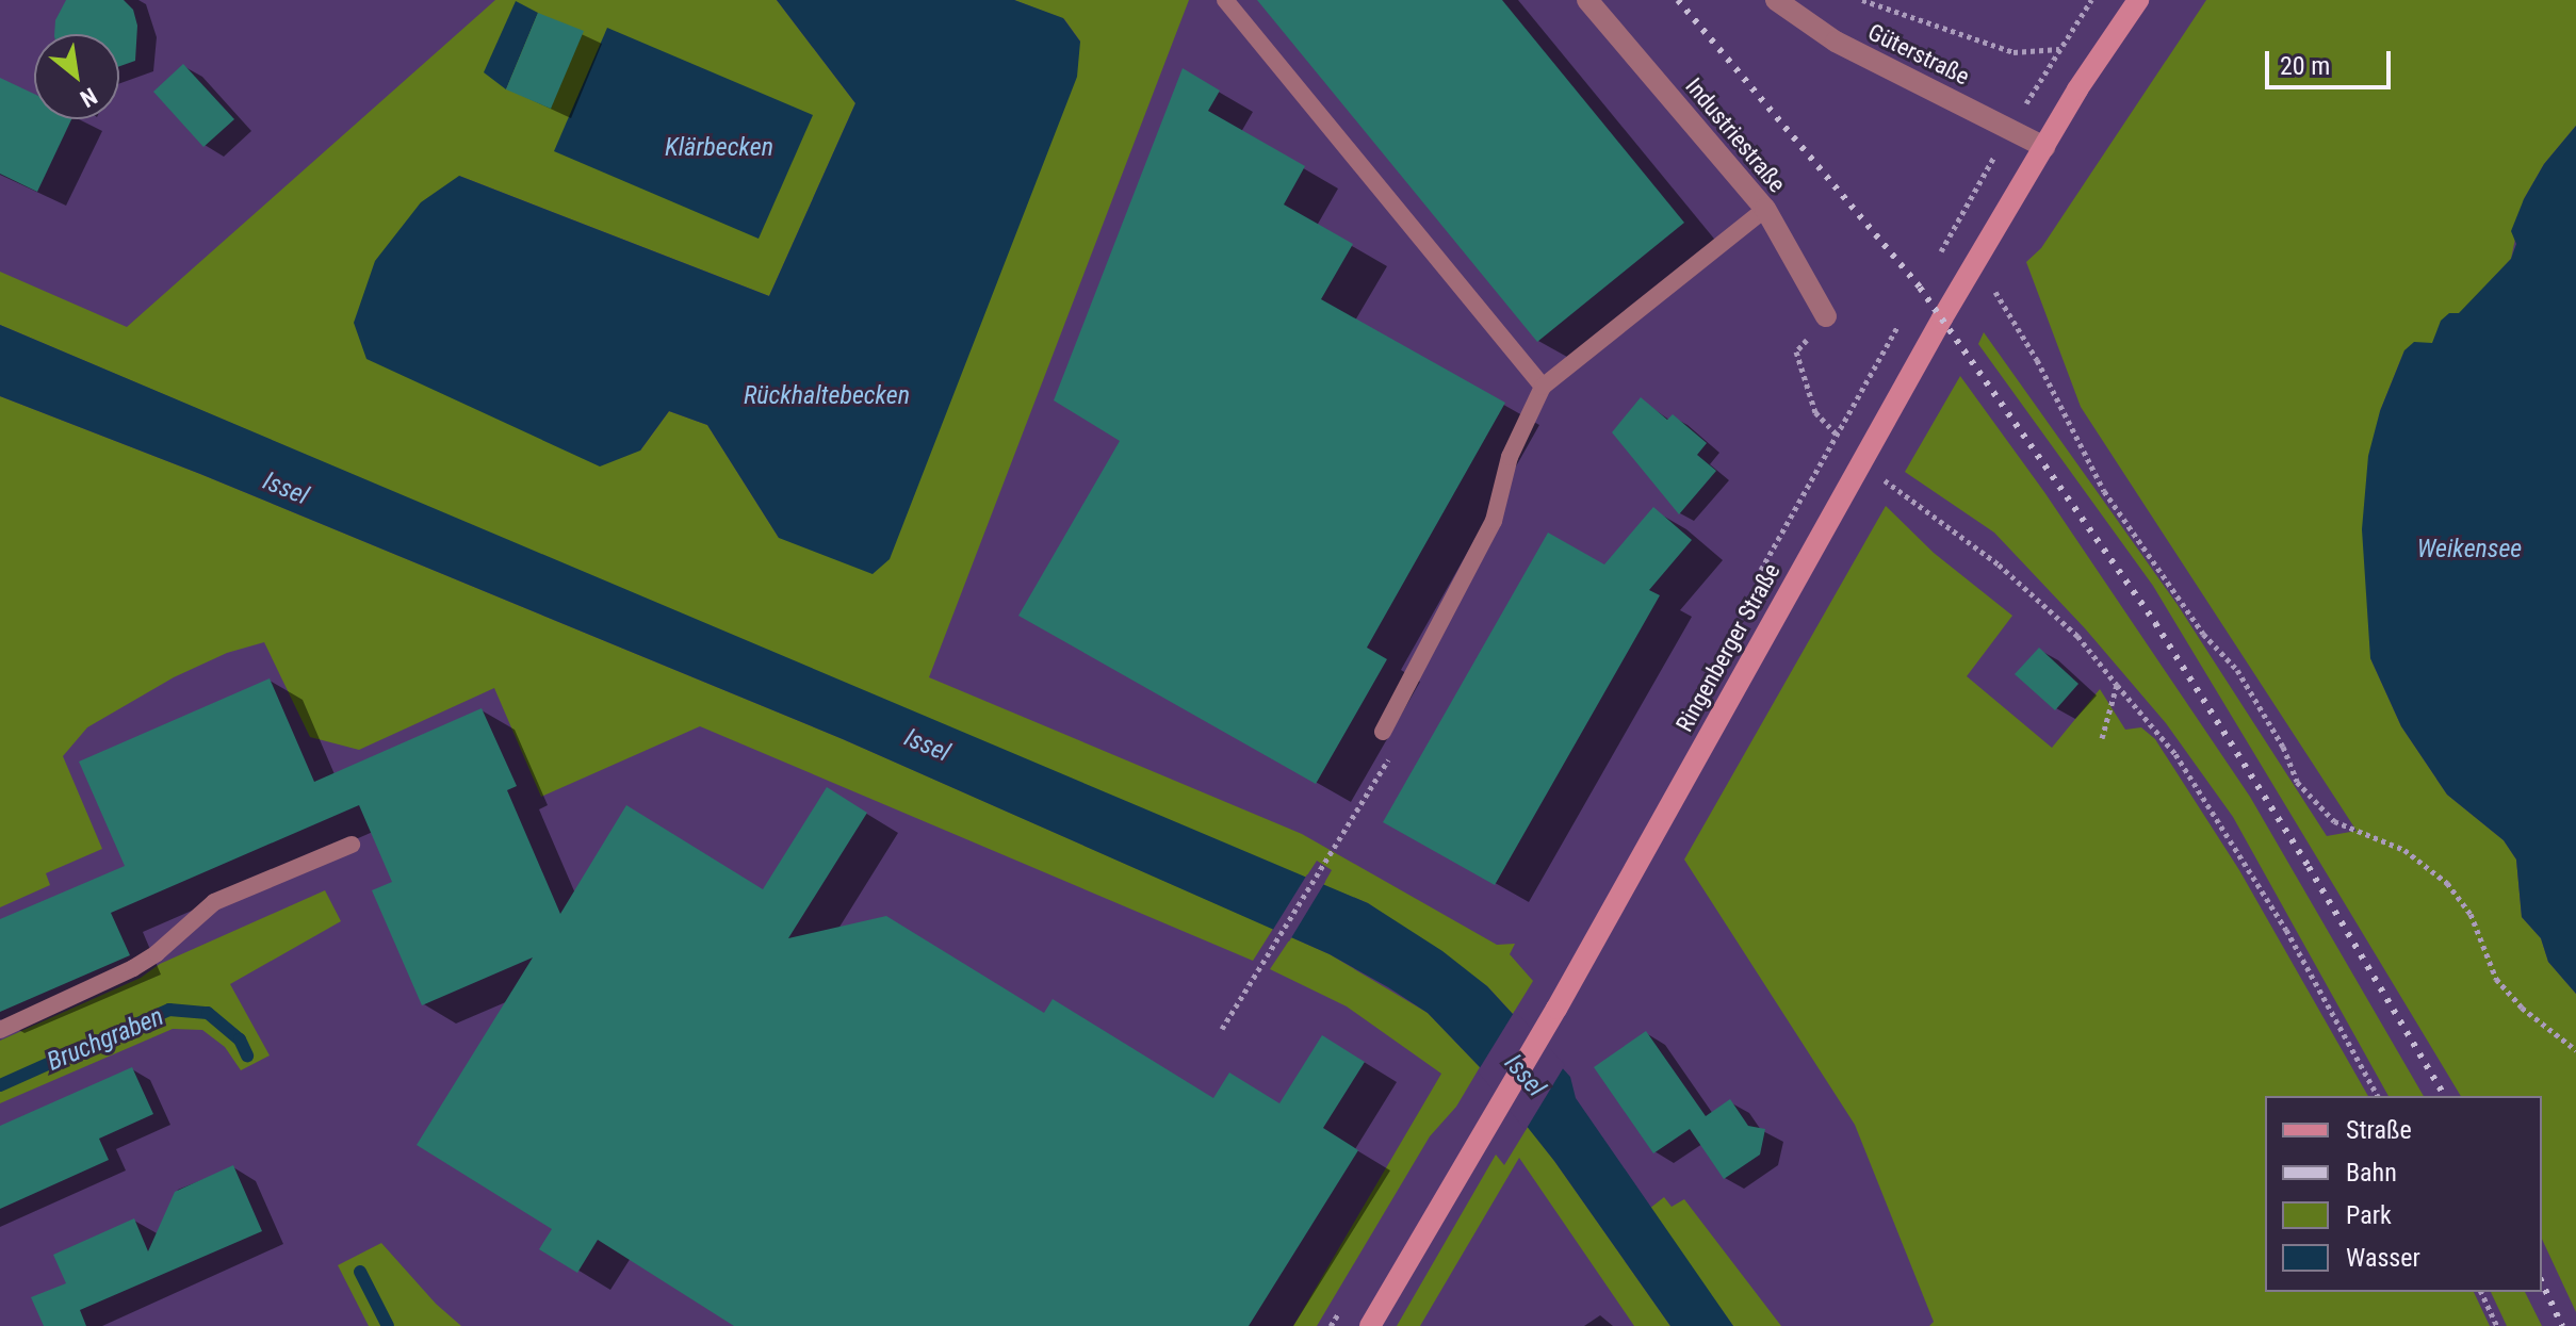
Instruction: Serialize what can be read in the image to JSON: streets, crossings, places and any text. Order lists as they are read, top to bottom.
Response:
{
  "streets": {
    "main road": ["Ringenberger Straße"],
    "street": ["Güterstraße", "Industriestraße"]
  },
  "crossings": [
    ["Güterstraße", "Ringenberger Straße"]
  ],
  "water": [
    "Klärbecken",
    "Rückhaltebecken",
    "Issel",
    "Weikensee",
    "Bruchgraben"
  ],
  "legend": [
    "Straße",
    "Bahn",
    "Park",
    "Wasser"
  ],
  "scale_bar": "20 m",
  "north": "bottom right"
}
